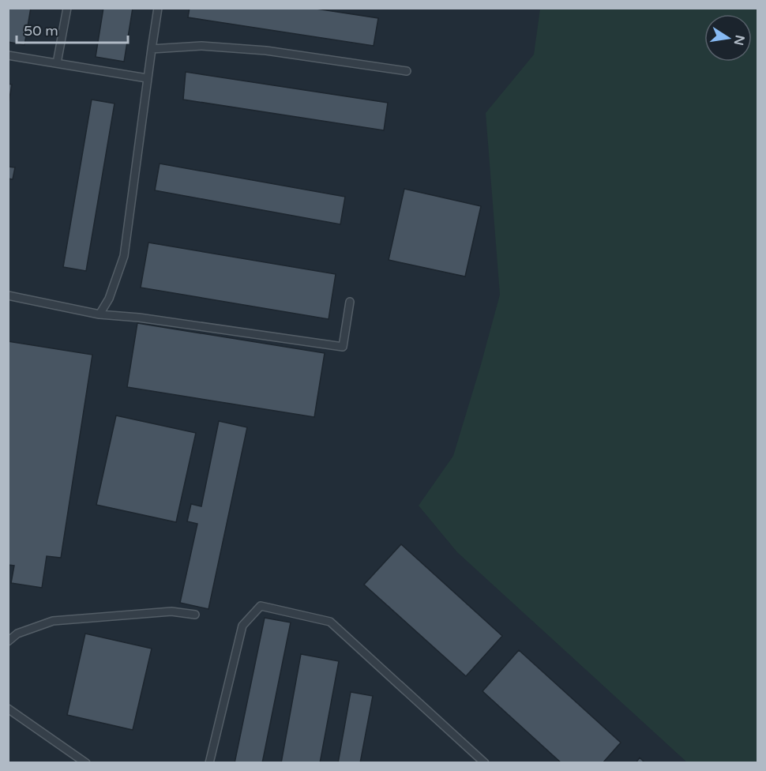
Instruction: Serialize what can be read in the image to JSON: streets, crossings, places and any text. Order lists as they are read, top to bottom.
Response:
{
  "scale_bar": "50 m",
  "north": "right"
}
